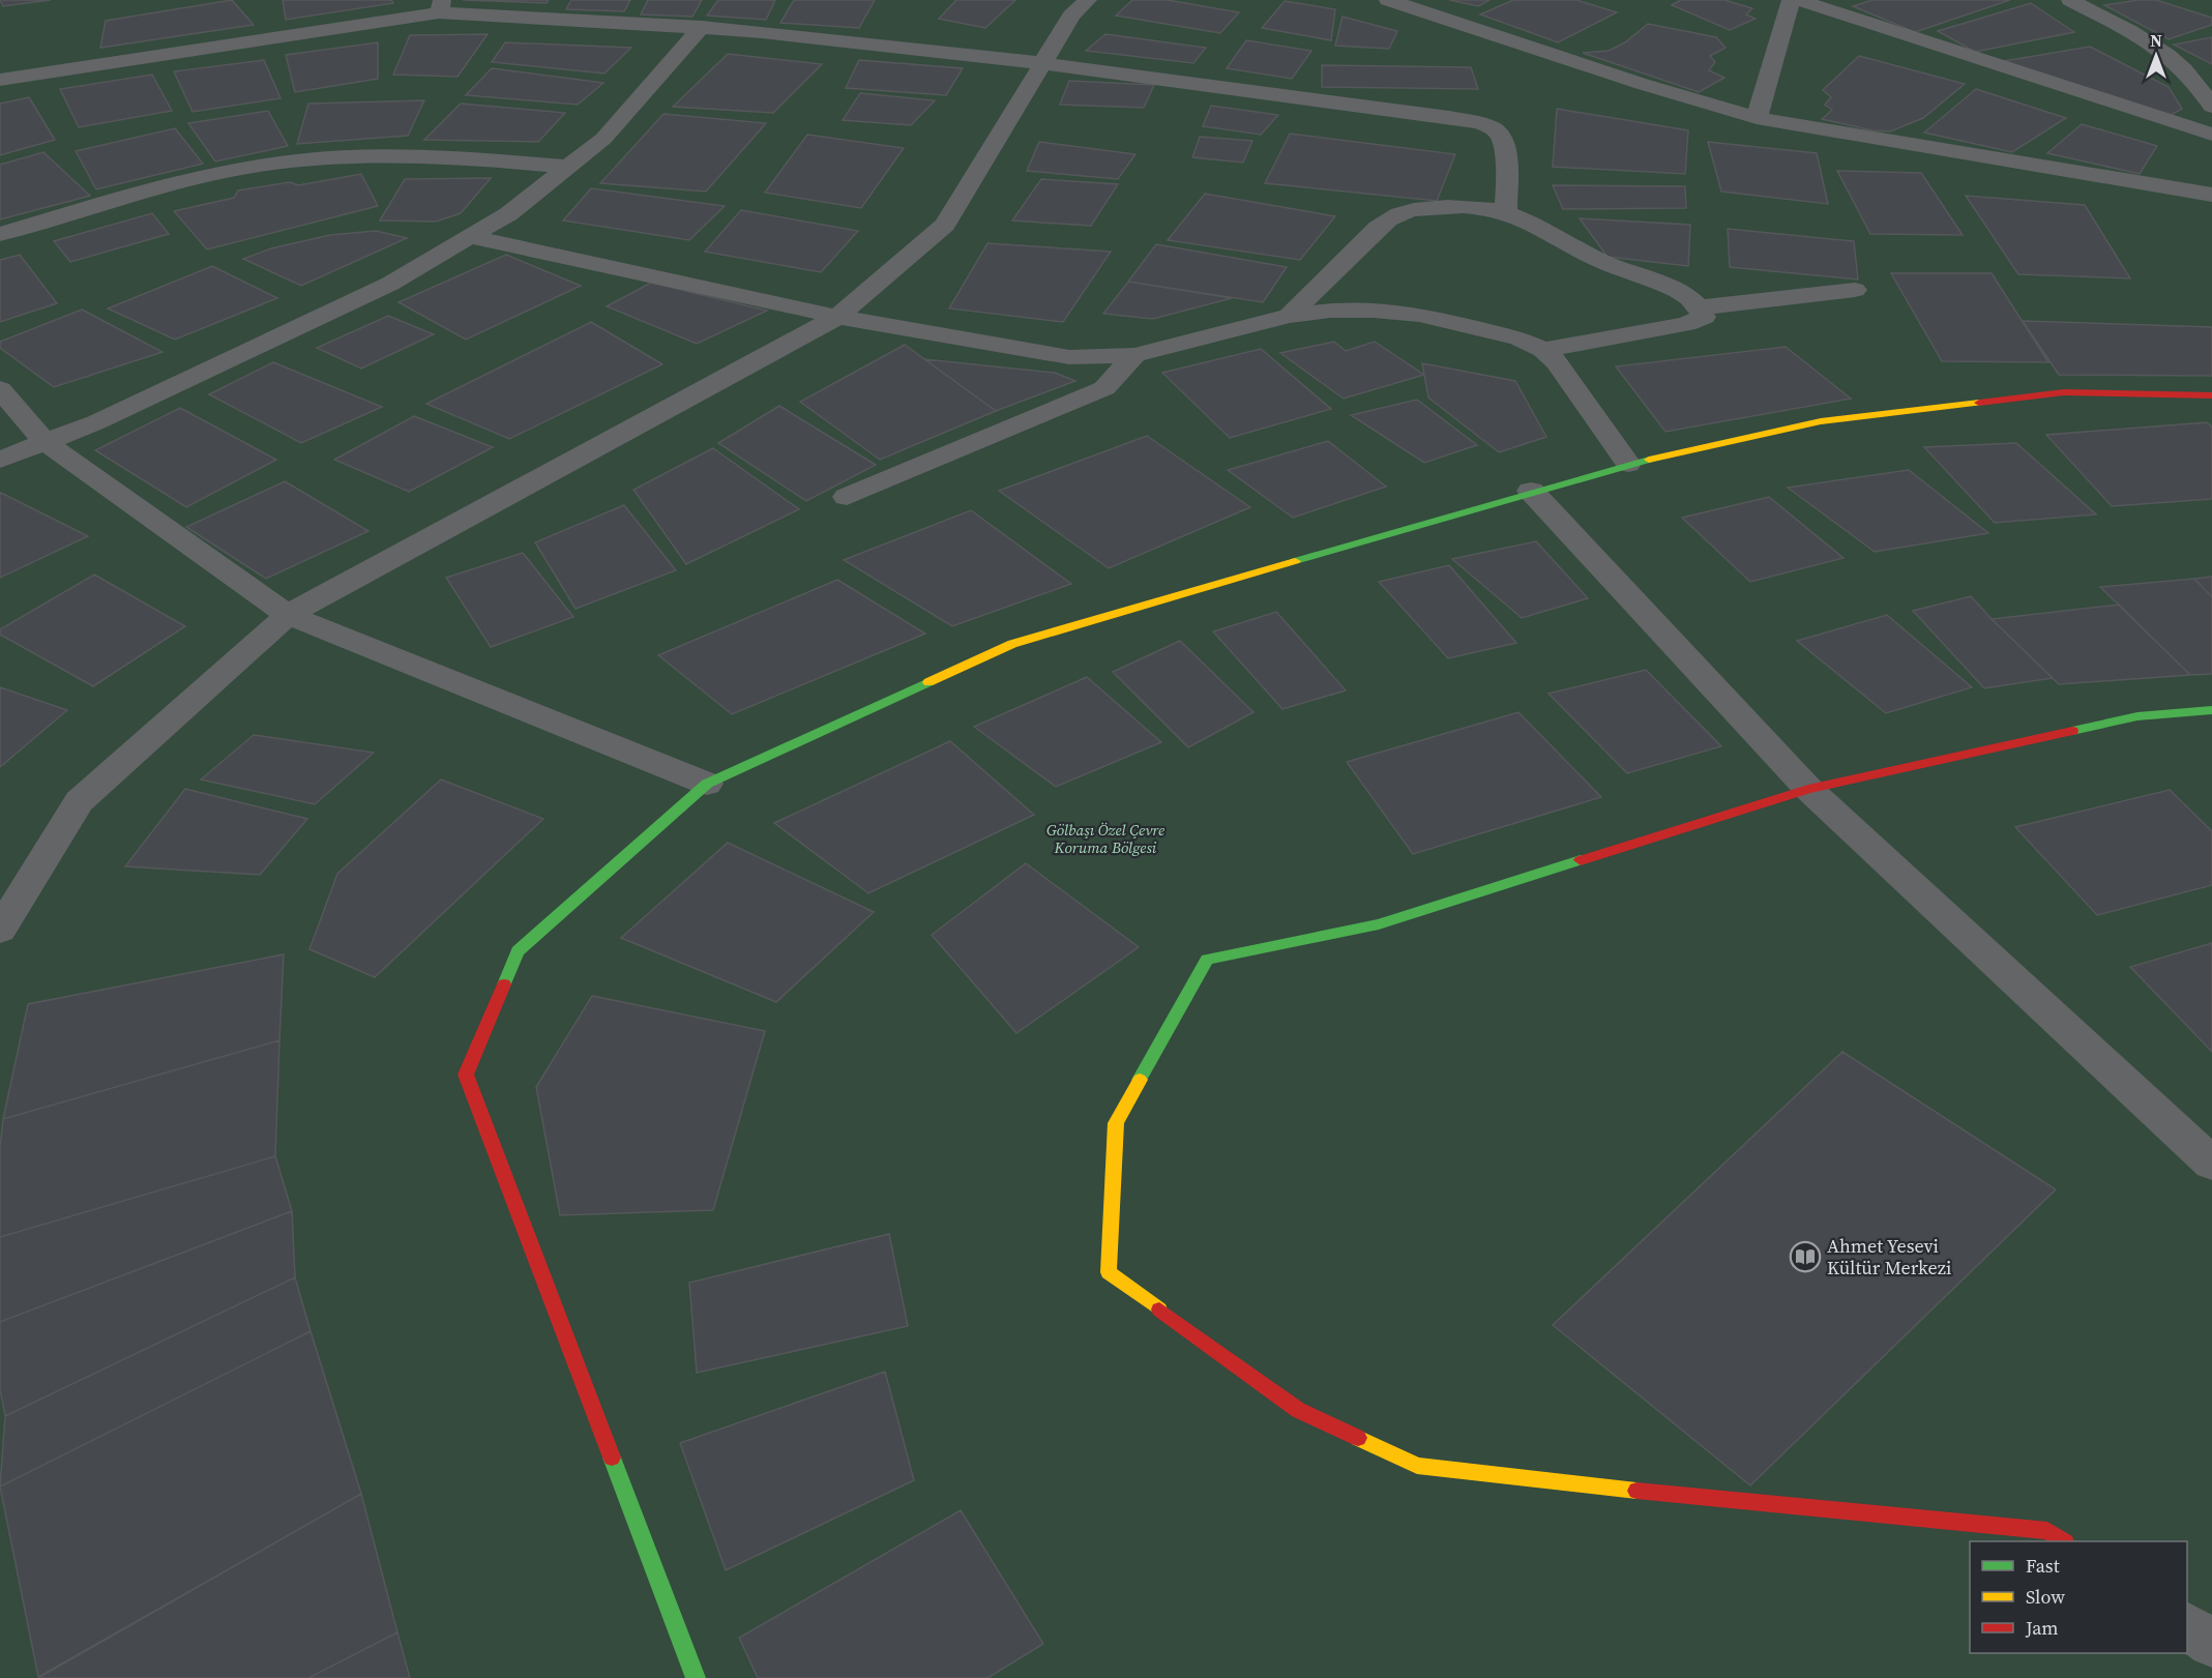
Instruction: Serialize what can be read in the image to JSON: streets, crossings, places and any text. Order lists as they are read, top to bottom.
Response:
{
  "parks": ["Gölbaşı Özel Çevre Koruma Bölgesi"],
  "places": {
    "library": ["Ahmet Yesevi Kültür Merkezi"]
  },
  "legend": ["Fast", "Slow", "Jam"],
  "north": "top"
}
